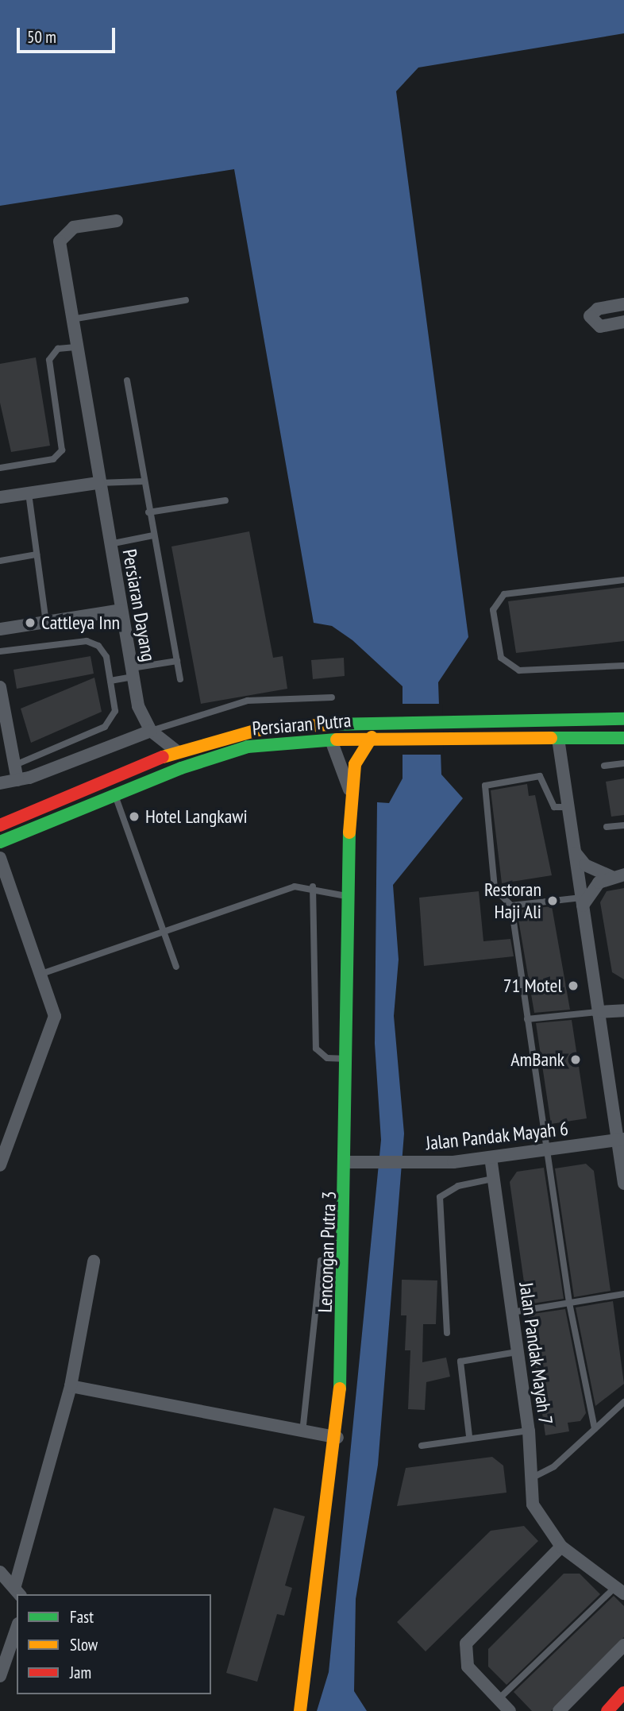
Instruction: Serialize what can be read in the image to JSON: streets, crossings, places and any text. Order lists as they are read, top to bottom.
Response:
{
  "streets": {
    "main road": ["Persiaran Putra", "Lencongan Putra 3"],
    "street": ["Persiaran Dayang", "Jalan Pandak Mayah 6", "Jalan Pandak Mayah 7"]
  },
  "crossings": [
    ["Persiaran Putra", "Lencongan Putra 3"],
    ["Jalan Pandak Mayah 6", "Lencongan Putra 3"],
    ["Jalan Pandak Mayah 6", "Jalan Pandak Mayah 7"]
  ],
  "places": [
    "Cattleya Inn",
    "Hotel Langkawi",
    "Restoran Haji Ali",
    "71 Motel",
    "AmBank"
  ],
  "legend": ["Fast", "Slow", "Jam"],
  "scale_bar": "50 m"
}
